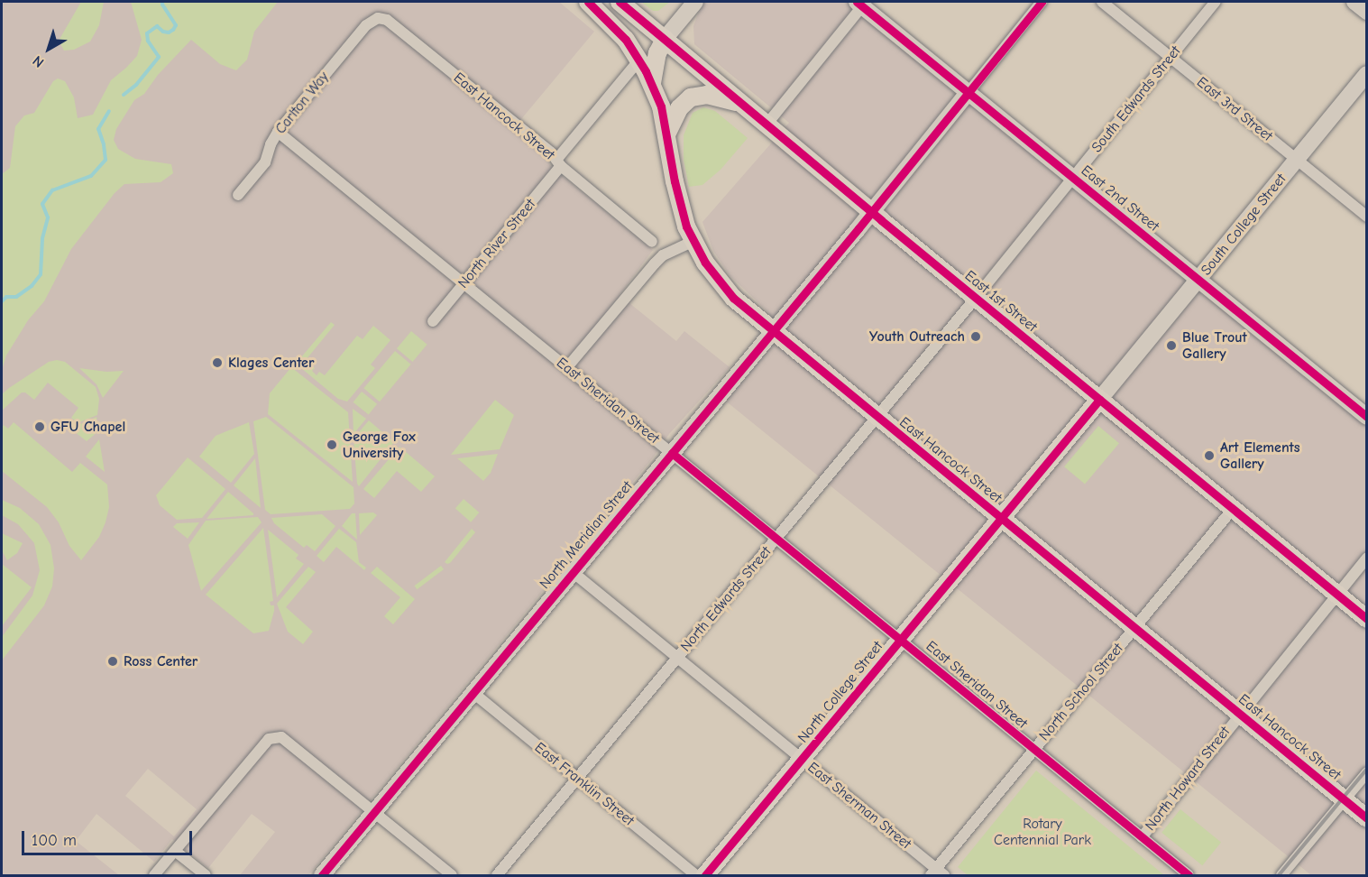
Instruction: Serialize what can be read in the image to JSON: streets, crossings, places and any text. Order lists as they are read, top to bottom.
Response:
{
  "streets": {
    "main road": ["East Hancock Street", "East 1st Street", "North College Street"],
    "street": [
      "South Edwards Street",
      "Carlton Way",
      "East 3rd Street",
      "East 2nd Street",
      "South College Street",
      "North River Street",
      "East Sheridan Street",
      "North Meridian Street",
      "North Edwards Street",
      "North School Street",
      "North Howard Street",
      "East Franklin Street",
      "East Sherman Street"
    ]
  },
  "crossings": [
    ["South Edwards Street", "East 3rd Street"],
    ["South Edwards Street", "East 2nd Street"],
    ["South Edwards Street", "East 1st Street"],
    ["South Edwards Street", "North Edwards Street"],
    ["Carlton Way", "East Hancock Street"],
    ["Carlton Way", "East Sheridan Street"],
    ["East 3rd Street", "South College Street"],
    ["East Hancock Street", "North River Street"],
    ["East Hancock Street", "North Meridian Street"],
    ["East Hancock Street", "North Edwards Street"],
    ["East Hancock Street", "North College Street"],
    ["East Hancock Street", "North School Street"],
    ["East Hancock Street", "North Howard Street"],
    ["East 2nd Street", "South College Street"],
    ["East 2nd Street", "North Meridian Street"],
    ["South College Street", "East 1st Street"],
    ["South College Street", "North College Street"],
    ["North River Street", "East Sheridan Street"],
    ["East 1st Street", "North Meridian Street"],
    ["East 1st Street", "North Edwards Street"],
    ["East 1st Street", "North College Street"],
    ["East 1st Street", "North School Street"],
    ["East 1st Street", "North Howard Street"],
    ["East Sheridan Street", "North Meridian Street"],
    ["East Sheridan Street", "North Edwards Street"],
    ["East Sheridan Street", "North College Street"],
    ["East Sheridan Street", "North School Street"],
    ["East Sheridan Street", "North Howard Street"],
    ["North Meridian Street", "East Franklin Street"],
    ["North Meridian Street", "East Sherman Street"],
    ["North Edwards Street", "East Franklin Street"],
    ["North Edwards Street", "East Sherman Street"],
    ["North College Street", "East Sherman Street"],
    ["North School Street", "East Sherman Street"]
  ],
  "parks": ["Rotary Centennial Park"],
  "places": [
    "Youth Outreach",
    "Blue Trout Gallery",
    "Klages Center",
    "GFU Chapel",
    "George Fox University",
    "Art Elements Gallery",
    "Ross Center"
  ],
  "scale_bar": "100 m",
  "north": "bottom left"
}
